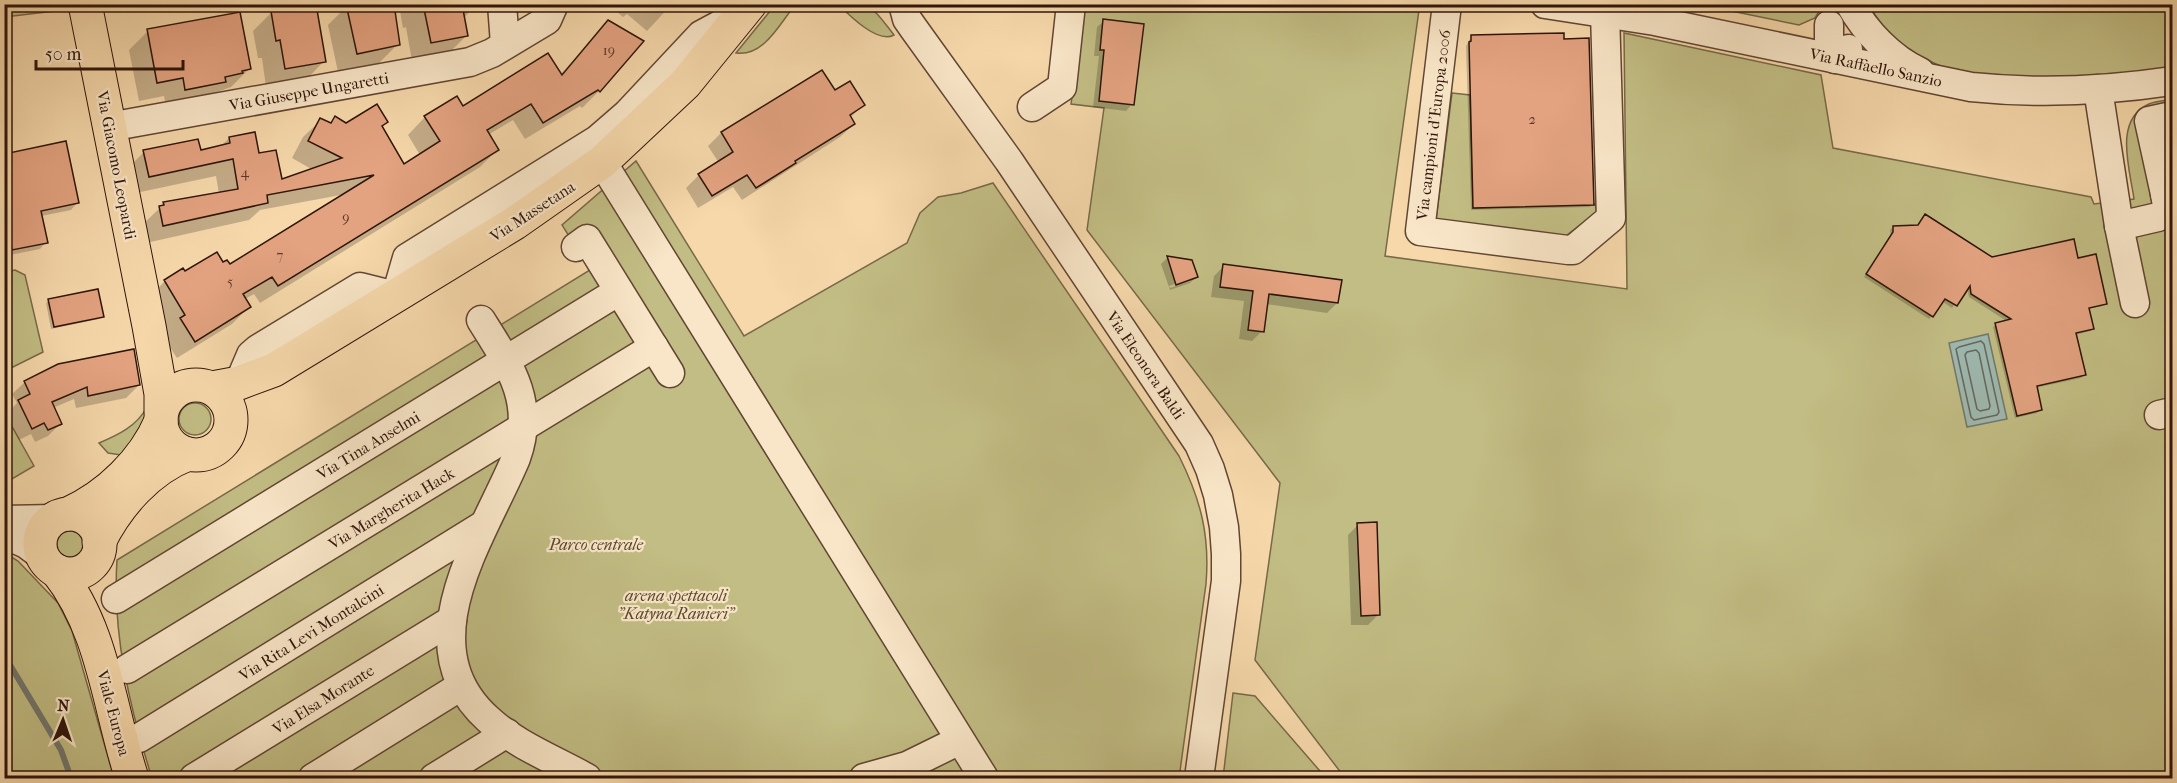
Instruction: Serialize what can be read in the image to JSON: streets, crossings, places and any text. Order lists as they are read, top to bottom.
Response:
{
  "streets": {
    "main road": ["Via Giacomo Leopardi", "Via Massetana", "Viale Europa"],
    "street": [
      "Via Raffaello Sanzio",
      "Via Giuseppe Ungaretti",
      "Via campioni d'Europa 2006",
      "Via Eleonora Baldi",
      "Via Tina Anselmi",
      "Via Margherita Hack",
      "Via Rita Levi Montalcini",
      "Via Elsa Morante"
    ]
  },
  "crossings": [
    ["Via Raffaello Sanzio", "Via campioni d'Europa 2006"],
    ["Via Giuseppe Ungaretti", "Via Giacomo Leopardi"],
    ["Via Giacomo Leopardi", "Via Massetana"]
  ],
  "parks": ["Parco centrale", "arena spettacoli \"Katyna Ranieri\""],
  "house_numbers": [
    "19",
    "2",
    "4",
    "9",
    "7",
    "5"
  ],
  "scale_bar": "50 m",
  "north": "top"
}
